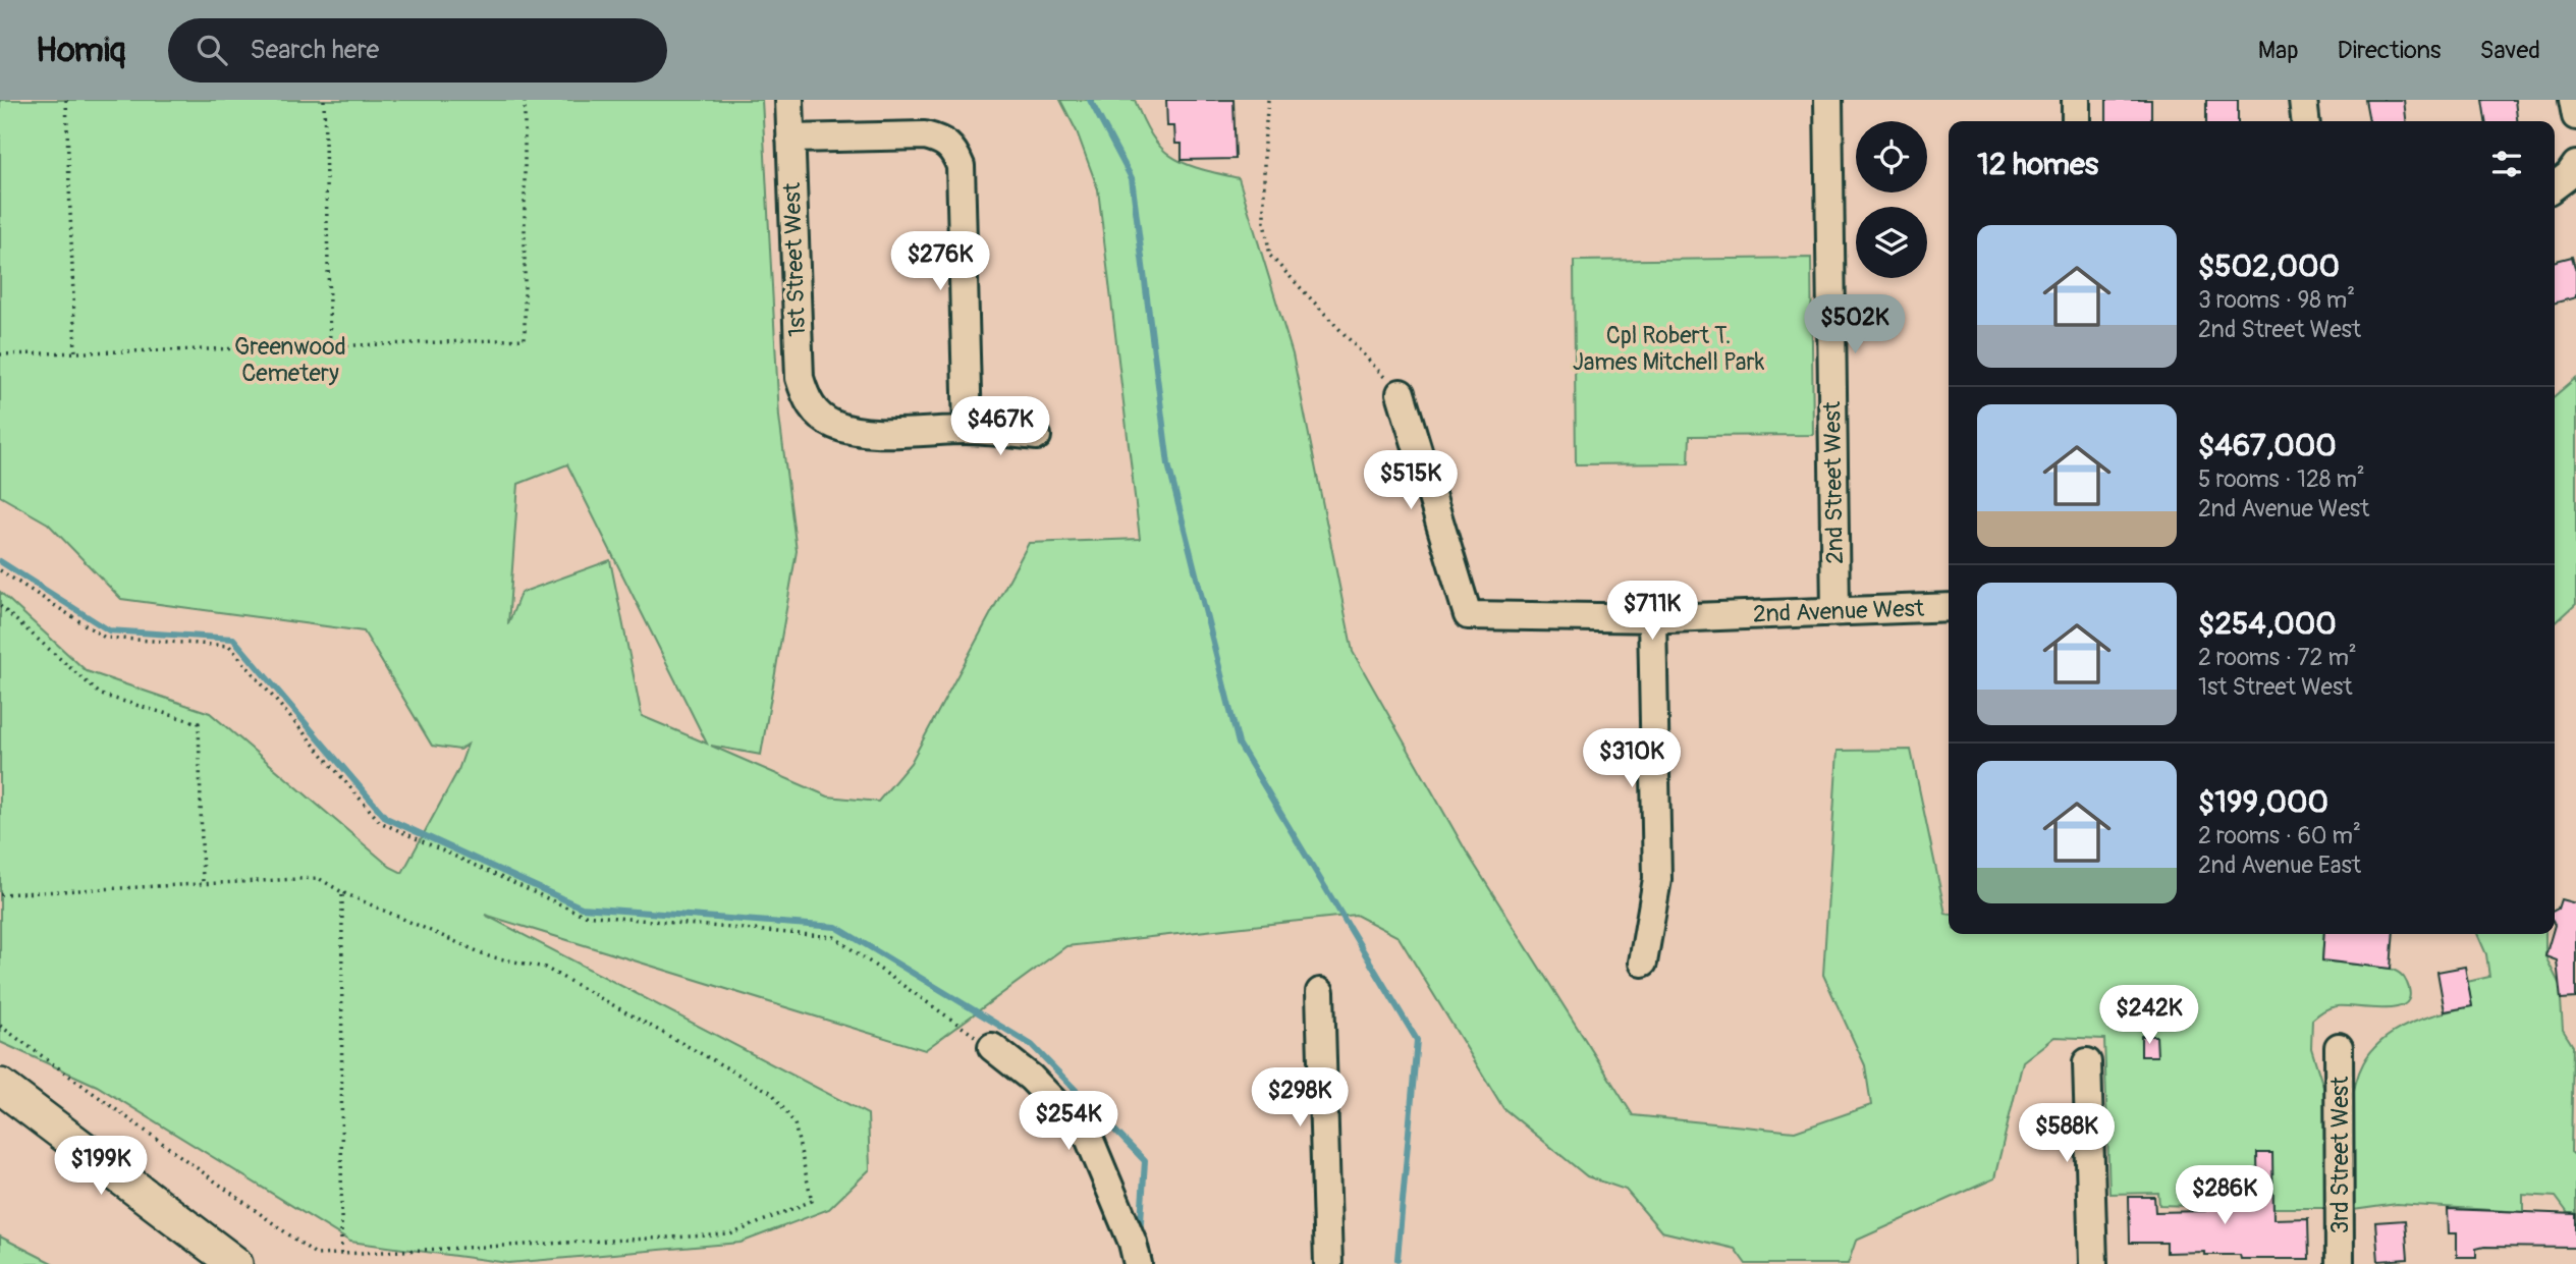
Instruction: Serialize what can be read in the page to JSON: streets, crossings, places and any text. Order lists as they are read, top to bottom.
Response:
{
  "streets": {
    "street": [
      "1st Street West",
      "2nd Street West",
      "2nd Avenue West",
      "3rd Street West"
    ]
  },
  "crossings": [
    ["2nd Street West", "2nd Avenue West"]
  ],
  "parks": ["Cpl Robert T. James Mitchell Park", "Greenwood Cemetery"],
  "page": {
    "header": "Homiq",
    "search": "Search here",
    "nav": ["Map", "Directions", "Saved"],
    "heading": "12 homes",
    "list": [
      {
        "name": "$502,000",
        "note": "3 rooms · 98 m² · 2nd Street West"
      },
      {
        "name": "$467,000",
        "note": "5 rooms · 128 m² · 2nd Avenue West"
      },
      {
        "name": "$254,000",
        "note": "2 rooms · 72 m² · 1st Street West"
      },
      {
        "name": "$199,000",
        "note": "2 rooms · 60 m² · 2nd Avenue East"
      }
    ],
    "price": [
      "$276K",
      "$502K",
      "$467K",
      "$515K",
      "$711K",
      "$310K",
      "$242K",
      "$298K",
      "$254K",
      "$588K",
      "$199K",
      "$286K"
    ]
  }
}
